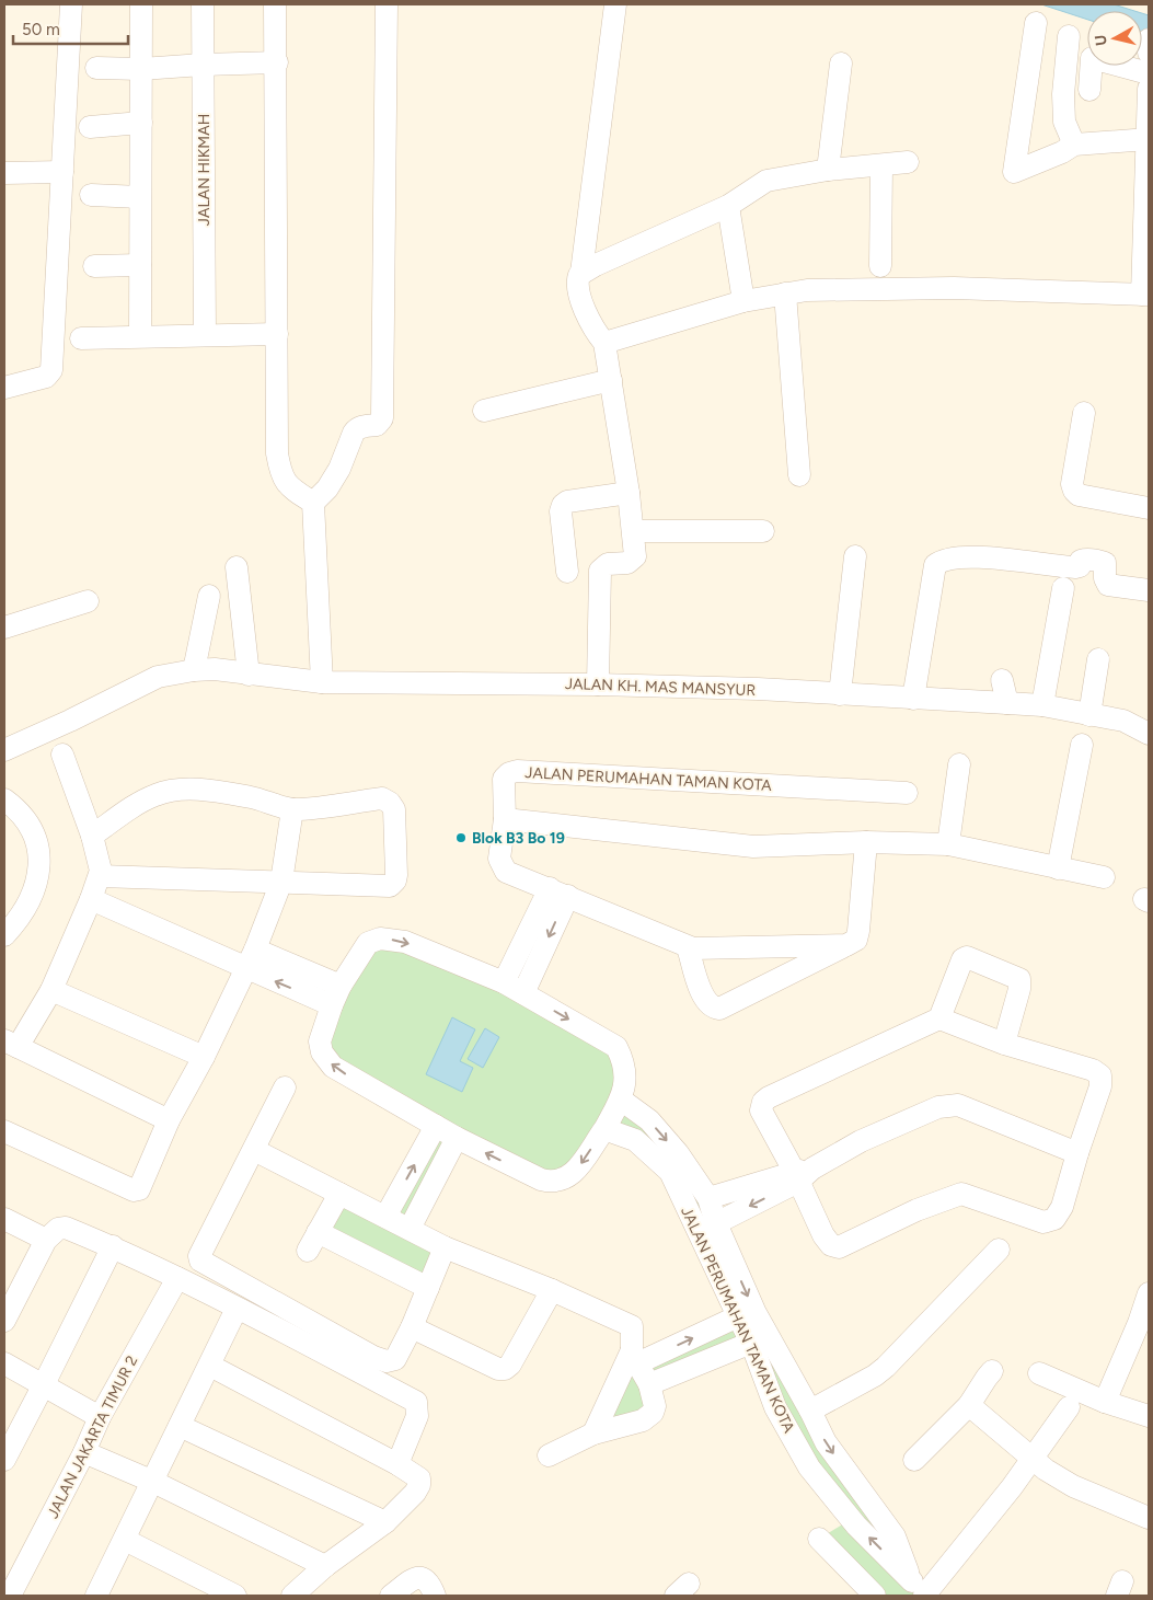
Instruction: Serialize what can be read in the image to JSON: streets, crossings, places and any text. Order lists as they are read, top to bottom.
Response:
{
  "streets": {
    "street": [
      "JALAN HIKMAH",
      "JALAN KH. MAS MANSYUR",
      "JALAN PERUMAHAN TAMAN KOTA",
      "JALAN JAKARTA TIMUR 2"
    ]
  },
  "places": ["Blok B3 Bo 19"],
  "scale_bar": "50 m",
  "north": "left"
}
